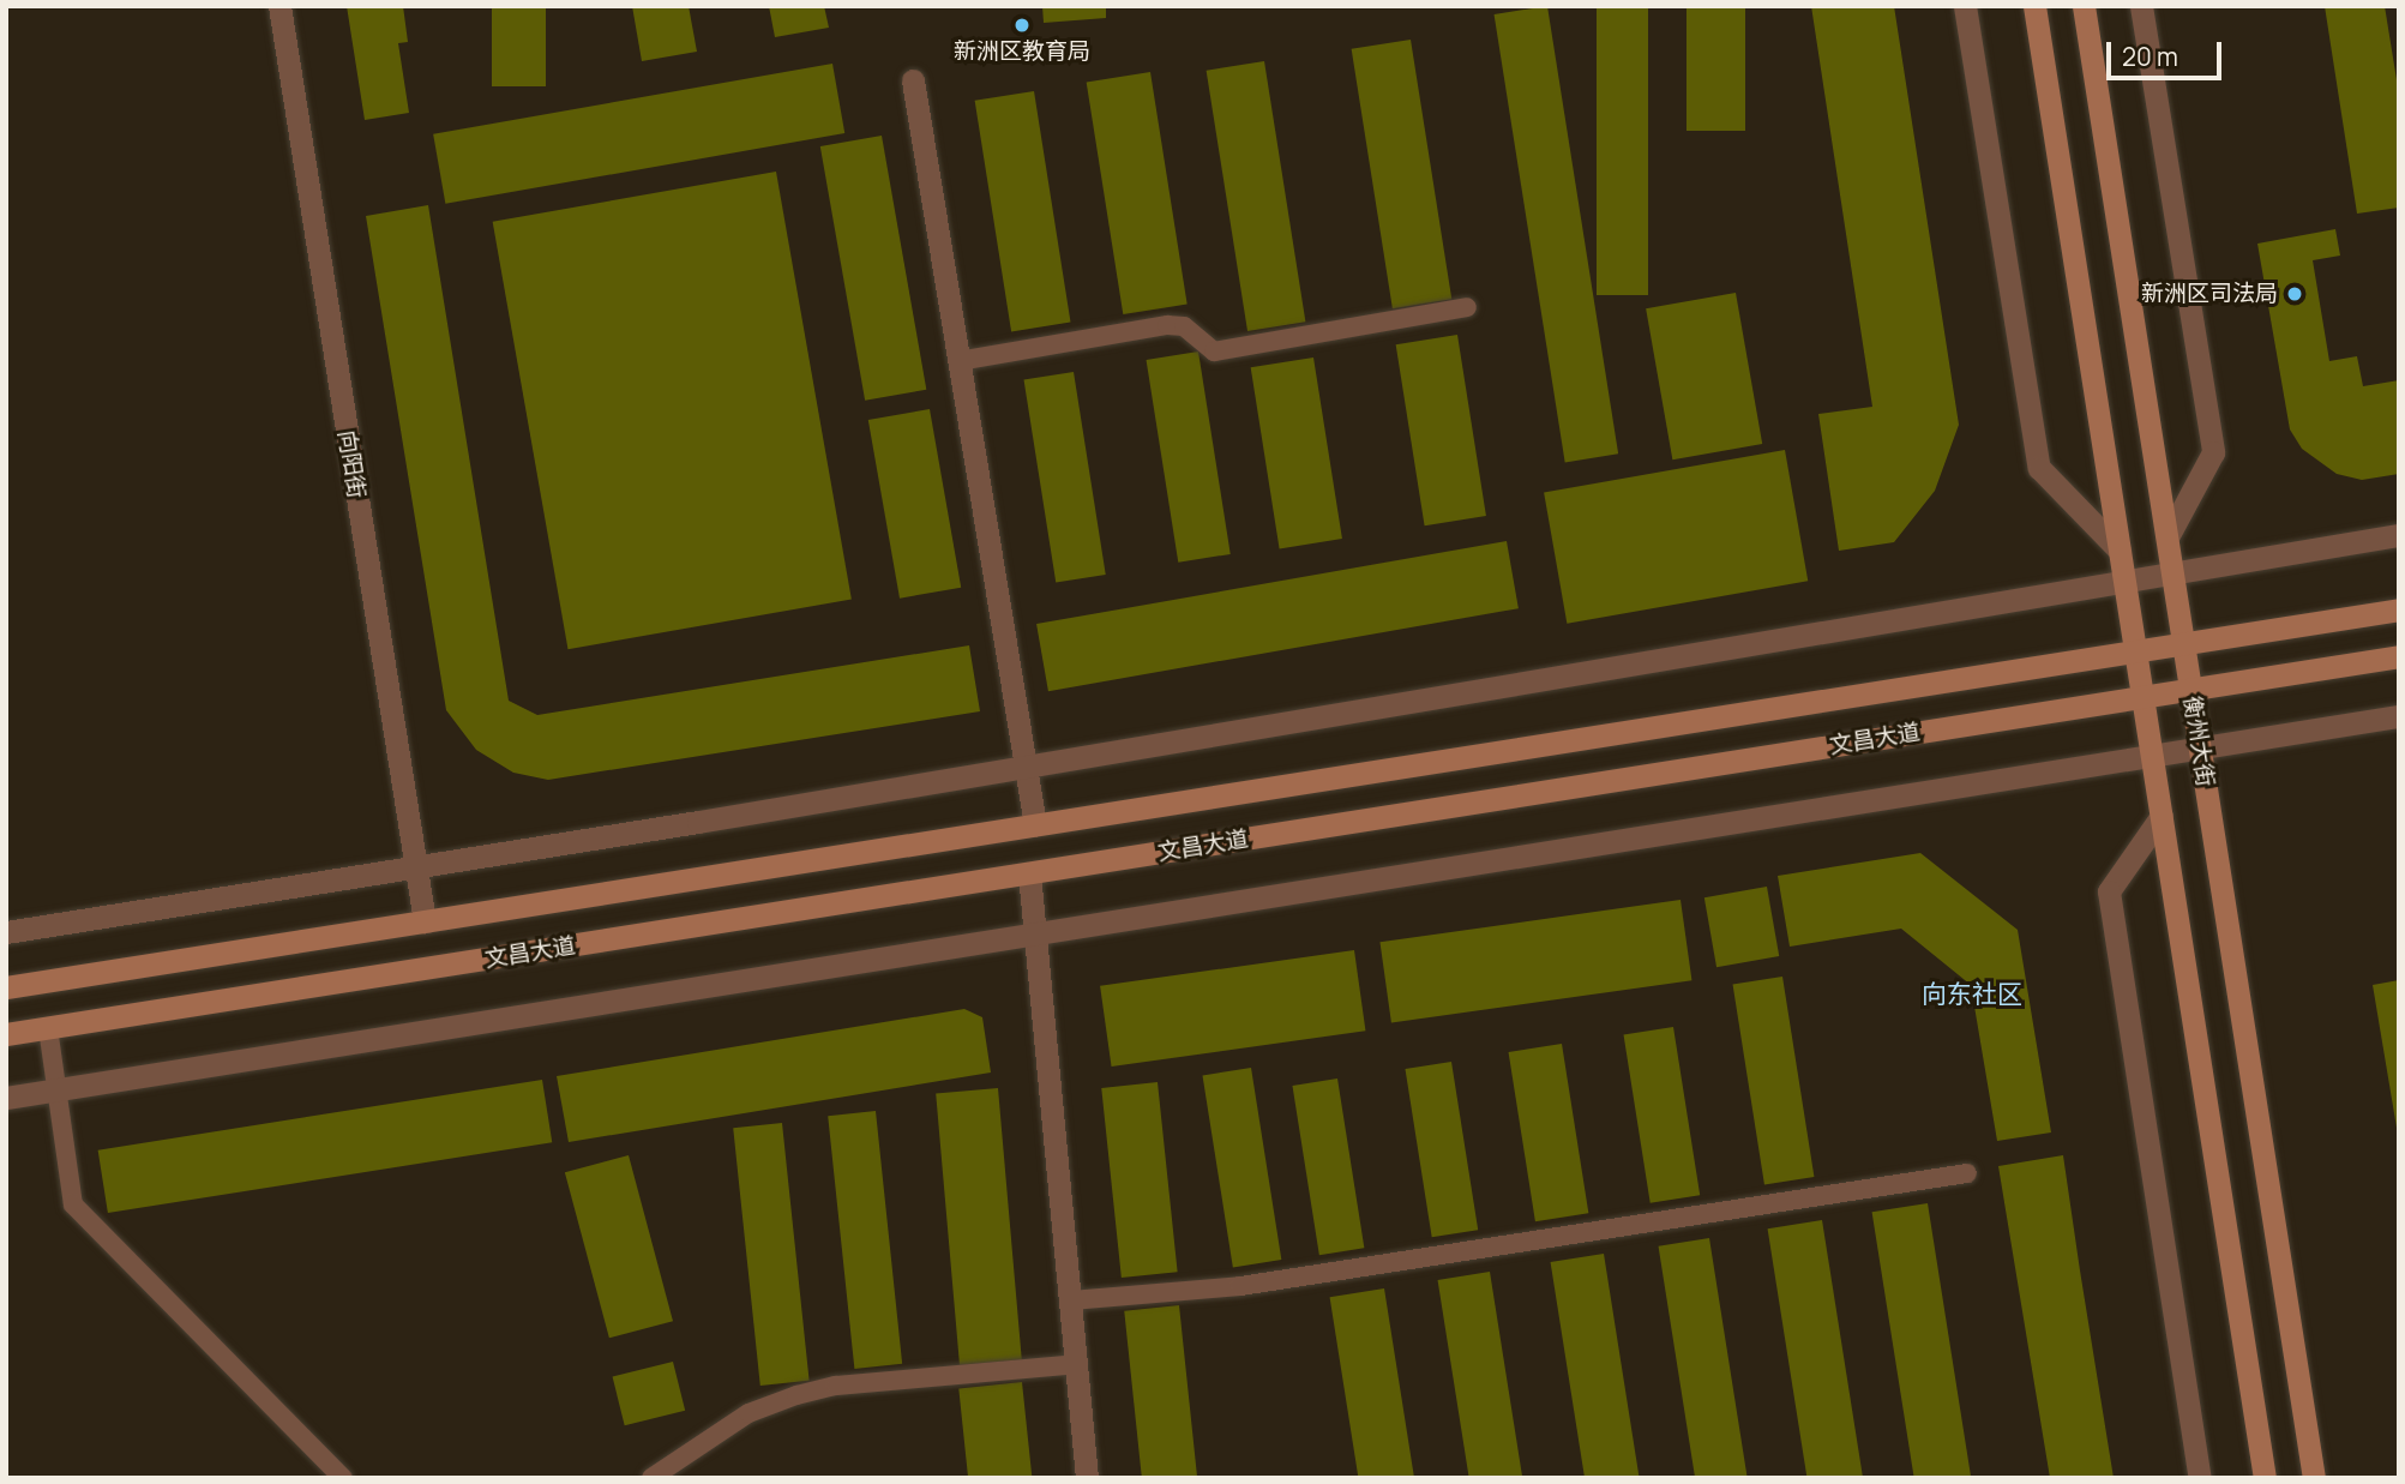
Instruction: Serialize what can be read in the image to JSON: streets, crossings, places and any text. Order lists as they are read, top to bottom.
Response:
{
  "streets": {
    "main road": ["文昌大道", "衡州大街"],
    "street": ["向阳街"]
  },
  "crossings": [
    ["向阳街", "文昌大道"],
    ["文昌大道", "衡州大街"]
  ],
  "districts": ["向东社区"],
  "places": ["新洲区教育局", "新洲区司法局"],
  "scale_bar": "20 m"
}
